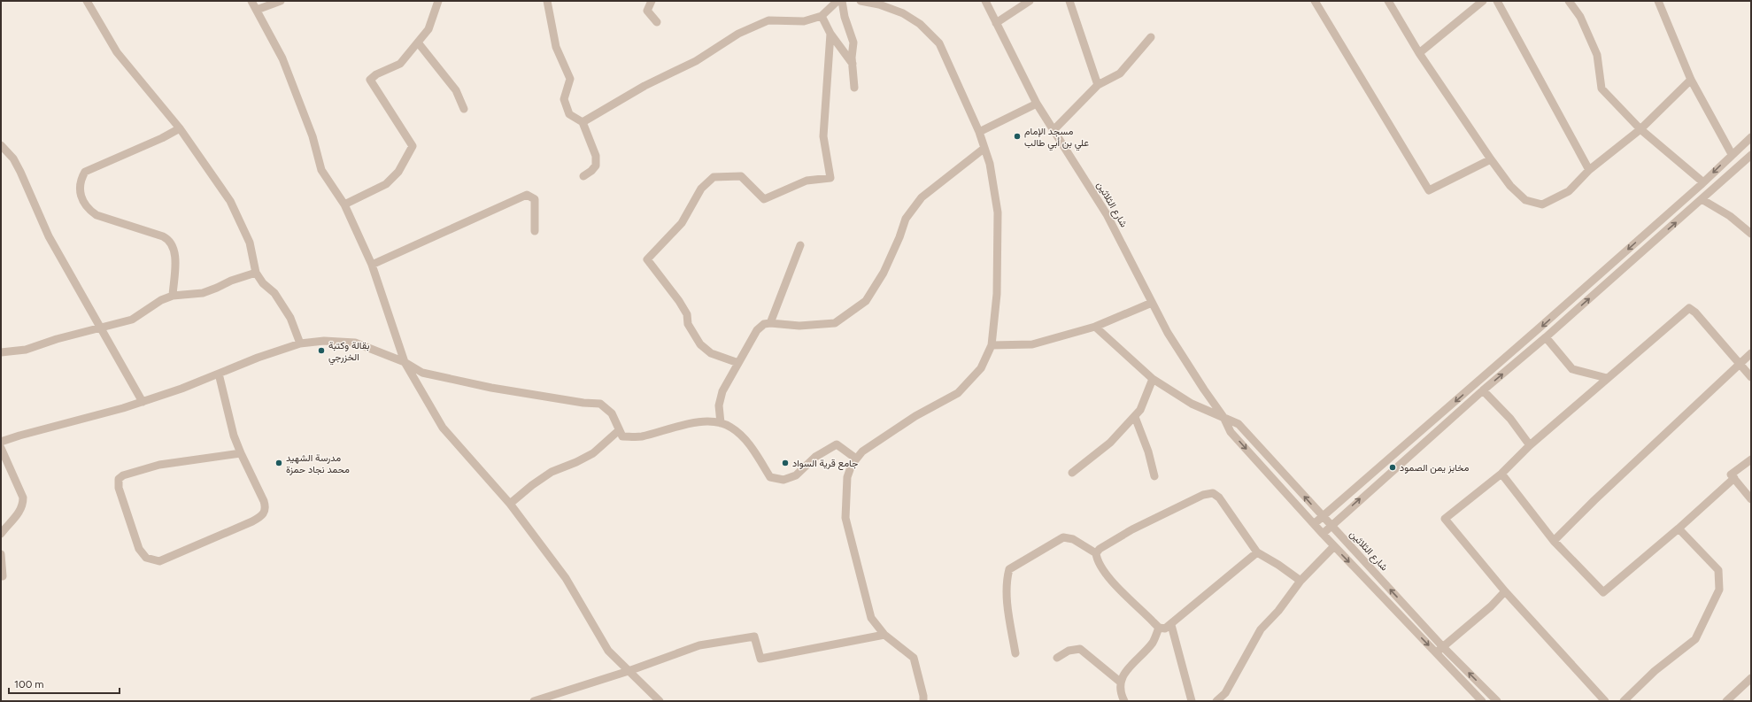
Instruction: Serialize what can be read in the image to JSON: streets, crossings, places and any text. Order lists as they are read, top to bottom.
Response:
{
  "streets": {
    "street": ["شارع الثلاثين"]
  },
  "places": [
    "مسجد الإمام علي بن أبي طالب",
    "بقالة وكتبة الخزرجي",
    "مدرسة الشهيد محمد نجاد حمزة",
    "جامع قرية السواد",
    "مخابز يمن الصمود"
  ],
  "scale_bar": "100 m"
}
